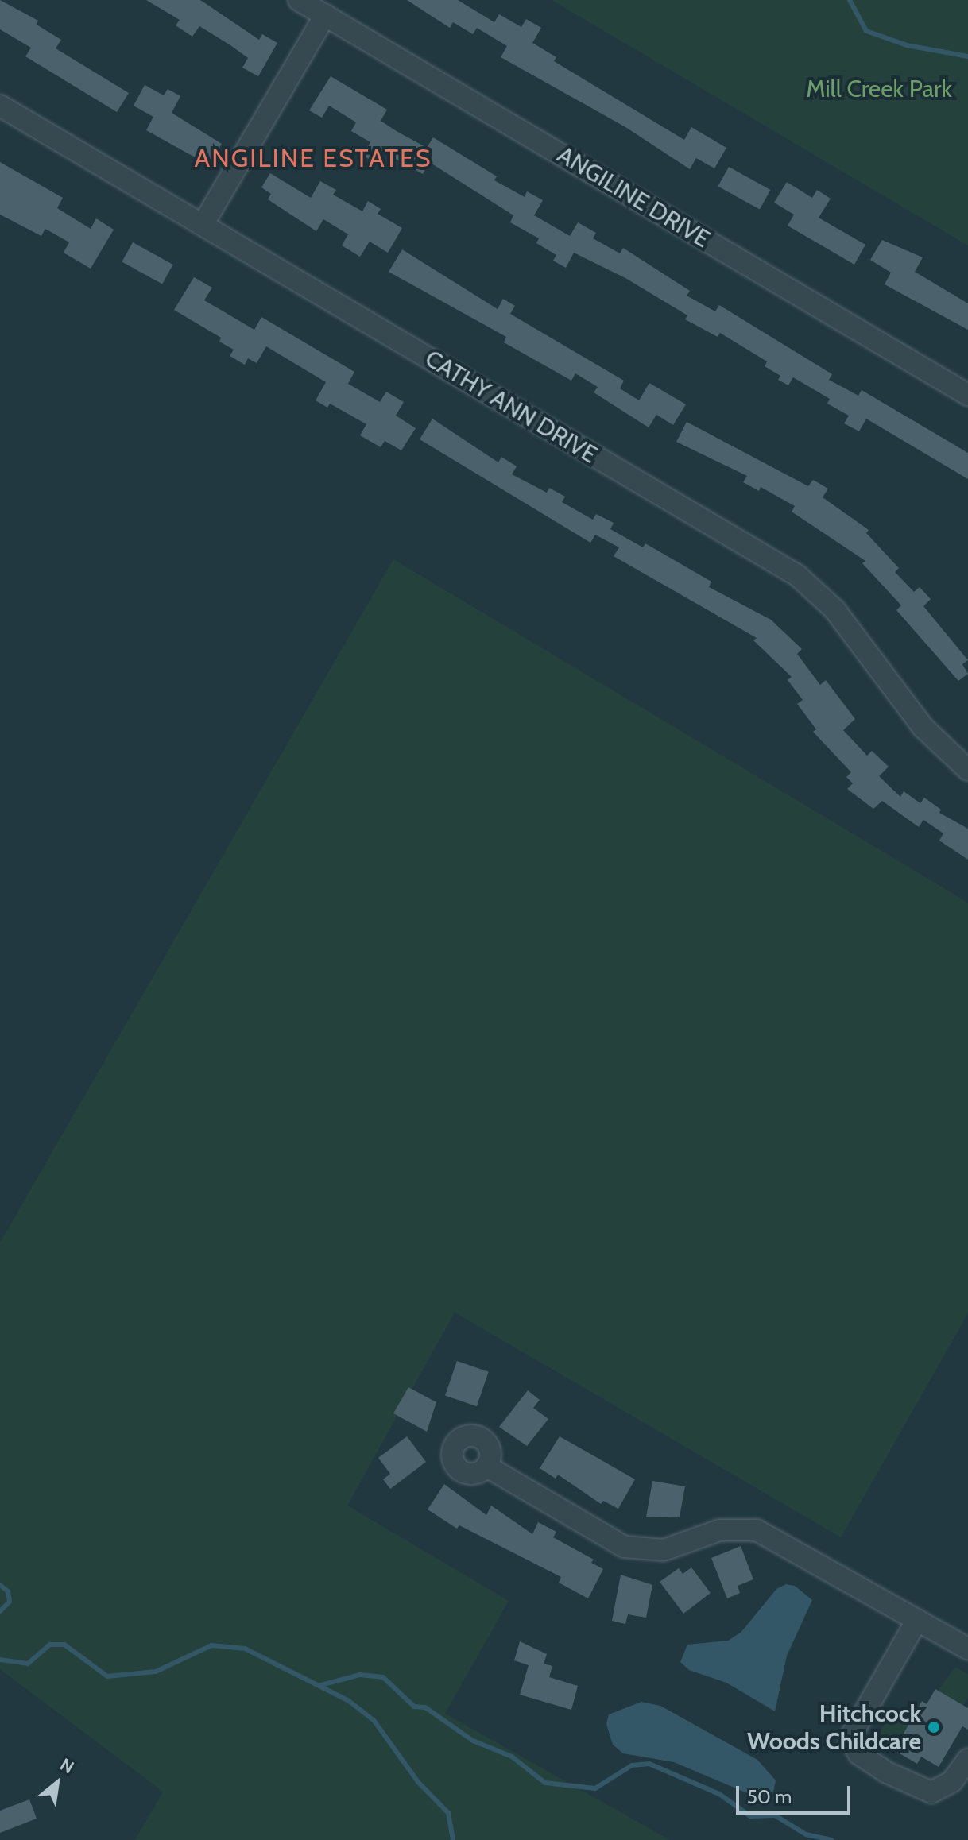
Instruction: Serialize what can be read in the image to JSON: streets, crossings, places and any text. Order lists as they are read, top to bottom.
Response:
{
  "streets": {
    "street": ["ANGILINE DRIVE", "CATHY ANN DRIVE"]
  },
  "districts": ["ANGILINE ESTATES"],
  "parks": ["Mill Creek Park"],
  "places": ["Hitchcock Woods Childcare"],
  "scale_bar": "50 m",
  "north": "top right"
}
